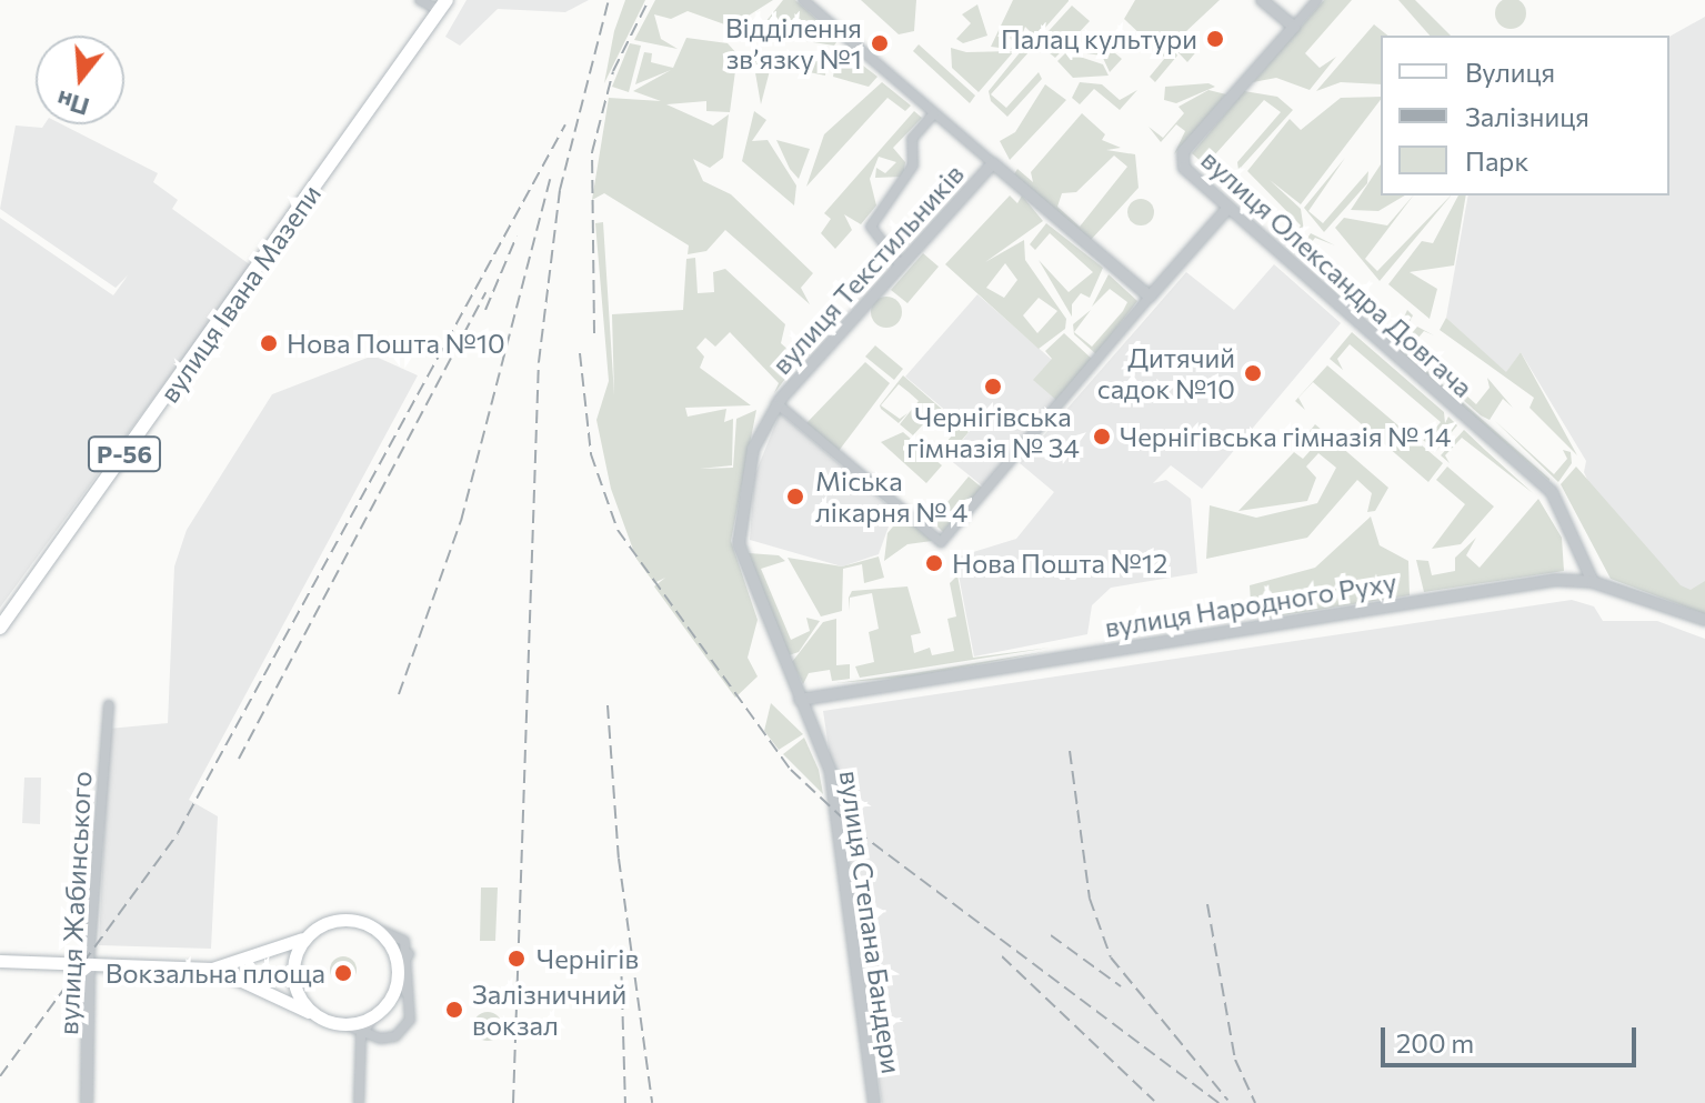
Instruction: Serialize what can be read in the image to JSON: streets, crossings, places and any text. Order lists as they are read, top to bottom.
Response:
{
  "streets": {
    "main road": ["вулиця Івана Мазепи", "Р-56"],
    "street": [
      "вулиця Текстильників",
      "вулиця Олександра Довгача",
      "вулиця Народного Руху",
      "вулиця Жабинського",
      "вулиця Степана Бандери"
    ]
  },
  "crossings": [
    ["вулиця Текстильників", "вулиця Олександра Довгача"],
    ["вулиця Текстильників", "вулиця Народного Руху"],
    ["вулиця Текстильників", "вулиця Степана Бандери"],
    ["вулиця Олександра Довгача", "вулиця Народного Руху"],
    ["вулиця Народного Руху", "вулиця Степана Бандери"]
  ],
  "places": [
    "Палац культури",
    "Відділення зв’язку №1",
    "Нова Пошта №10",
    "Дитячий садок №10",
    "Чернігівська гімназія № 34",
    "Чернігівська гімназія № 14",
    "Міська лікарня № 4",
    "Нова Пошта №12",
    "Чернігів",
    "Вокзальна площа",
    "Залізничний вокзал"
  ],
  "legend": ["Вулиця", "Залізниця", "Парк"],
  "scale_bar": "200 m",
  "north": "bottom"
}
